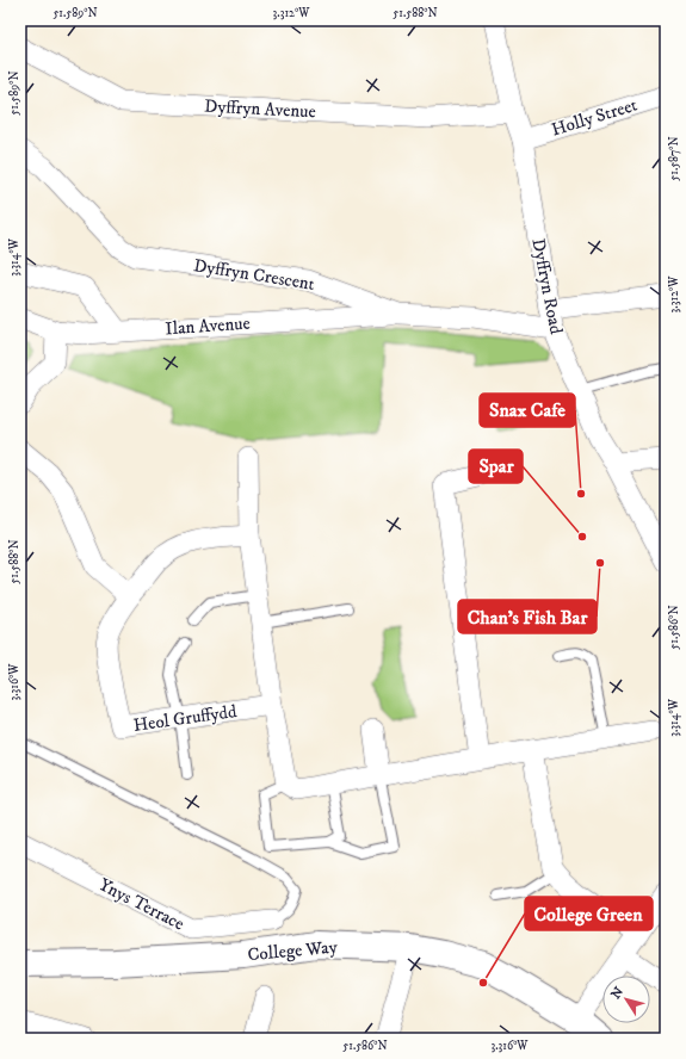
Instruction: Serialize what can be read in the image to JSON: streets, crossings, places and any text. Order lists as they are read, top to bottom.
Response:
{
  "streets": {
    "main road": ["College Way"],
    "street": [
      "Dyffryn Avenue",
      "Holly Street",
      "Dyffryn Crescent",
      "Dyffryn Road",
      "Ilan Avenue",
      "Heol Gruffydd",
      "Ynys Terrace"
    ]
  },
  "crossings": [
    ["Dyffryn Avenue", "Dyffryn Road"],
    ["Holly Street", "Dyffryn Road"],
    ["Dyffryn Crescent", "Dyffryn Road"],
    ["Dyffryn Crescent", "Ilan Avenue"]
  ],
  "places": [
    "Snax Cafe",
    "Spar",
    "Chan's Fish Bar",
    "College Green"
  ],
  "north": "top left",
  "coordinates": [
    "51.589°N",
    "3.312°W",
    "51.588°N",
    "51.587°N",
    "3.314°W",
    "51.586°N",
    "3.316°W"
  ]
}
